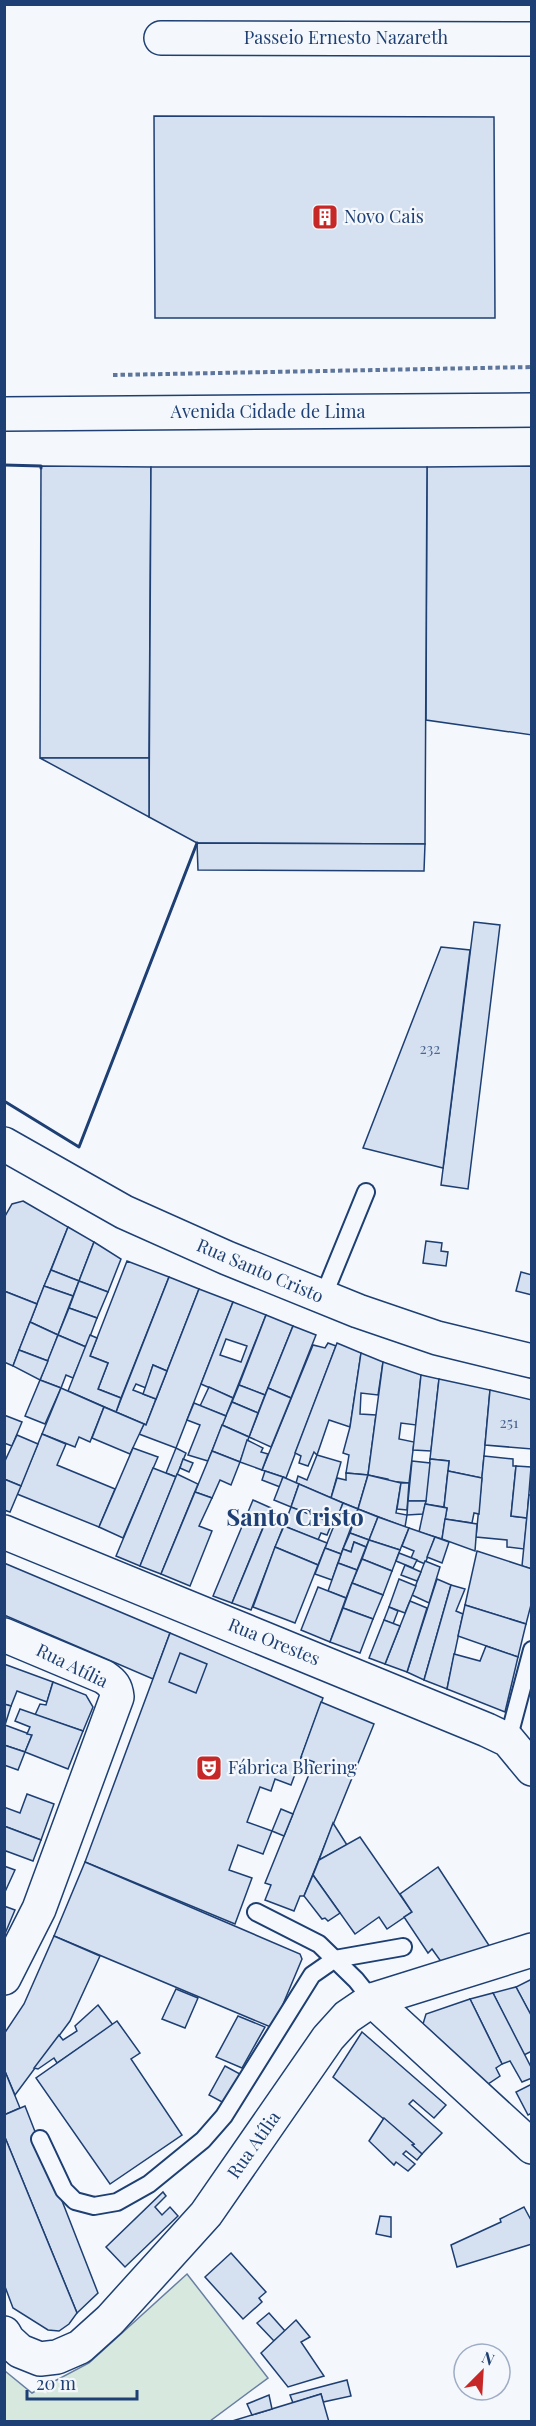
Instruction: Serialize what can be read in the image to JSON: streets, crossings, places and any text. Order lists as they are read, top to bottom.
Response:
{
  "streets": {
    "street": [
      "Passeio Ernesto Nazareth",
      "Avenida Cidade de Lima",
      "Rua Santo Cristo",
      "Rua Orestes",
      "Rua Atília"
    ]
  },
  "districts": ["Santo Cristo"],
  "places": {
    "building": ["Novo Cais"],
    "theatre": ["Fábrica Bhering"]
  },
  "house_numbers": ["232", "251"],
  "scale_bar": "20 m",
  "north": "top right"
}
